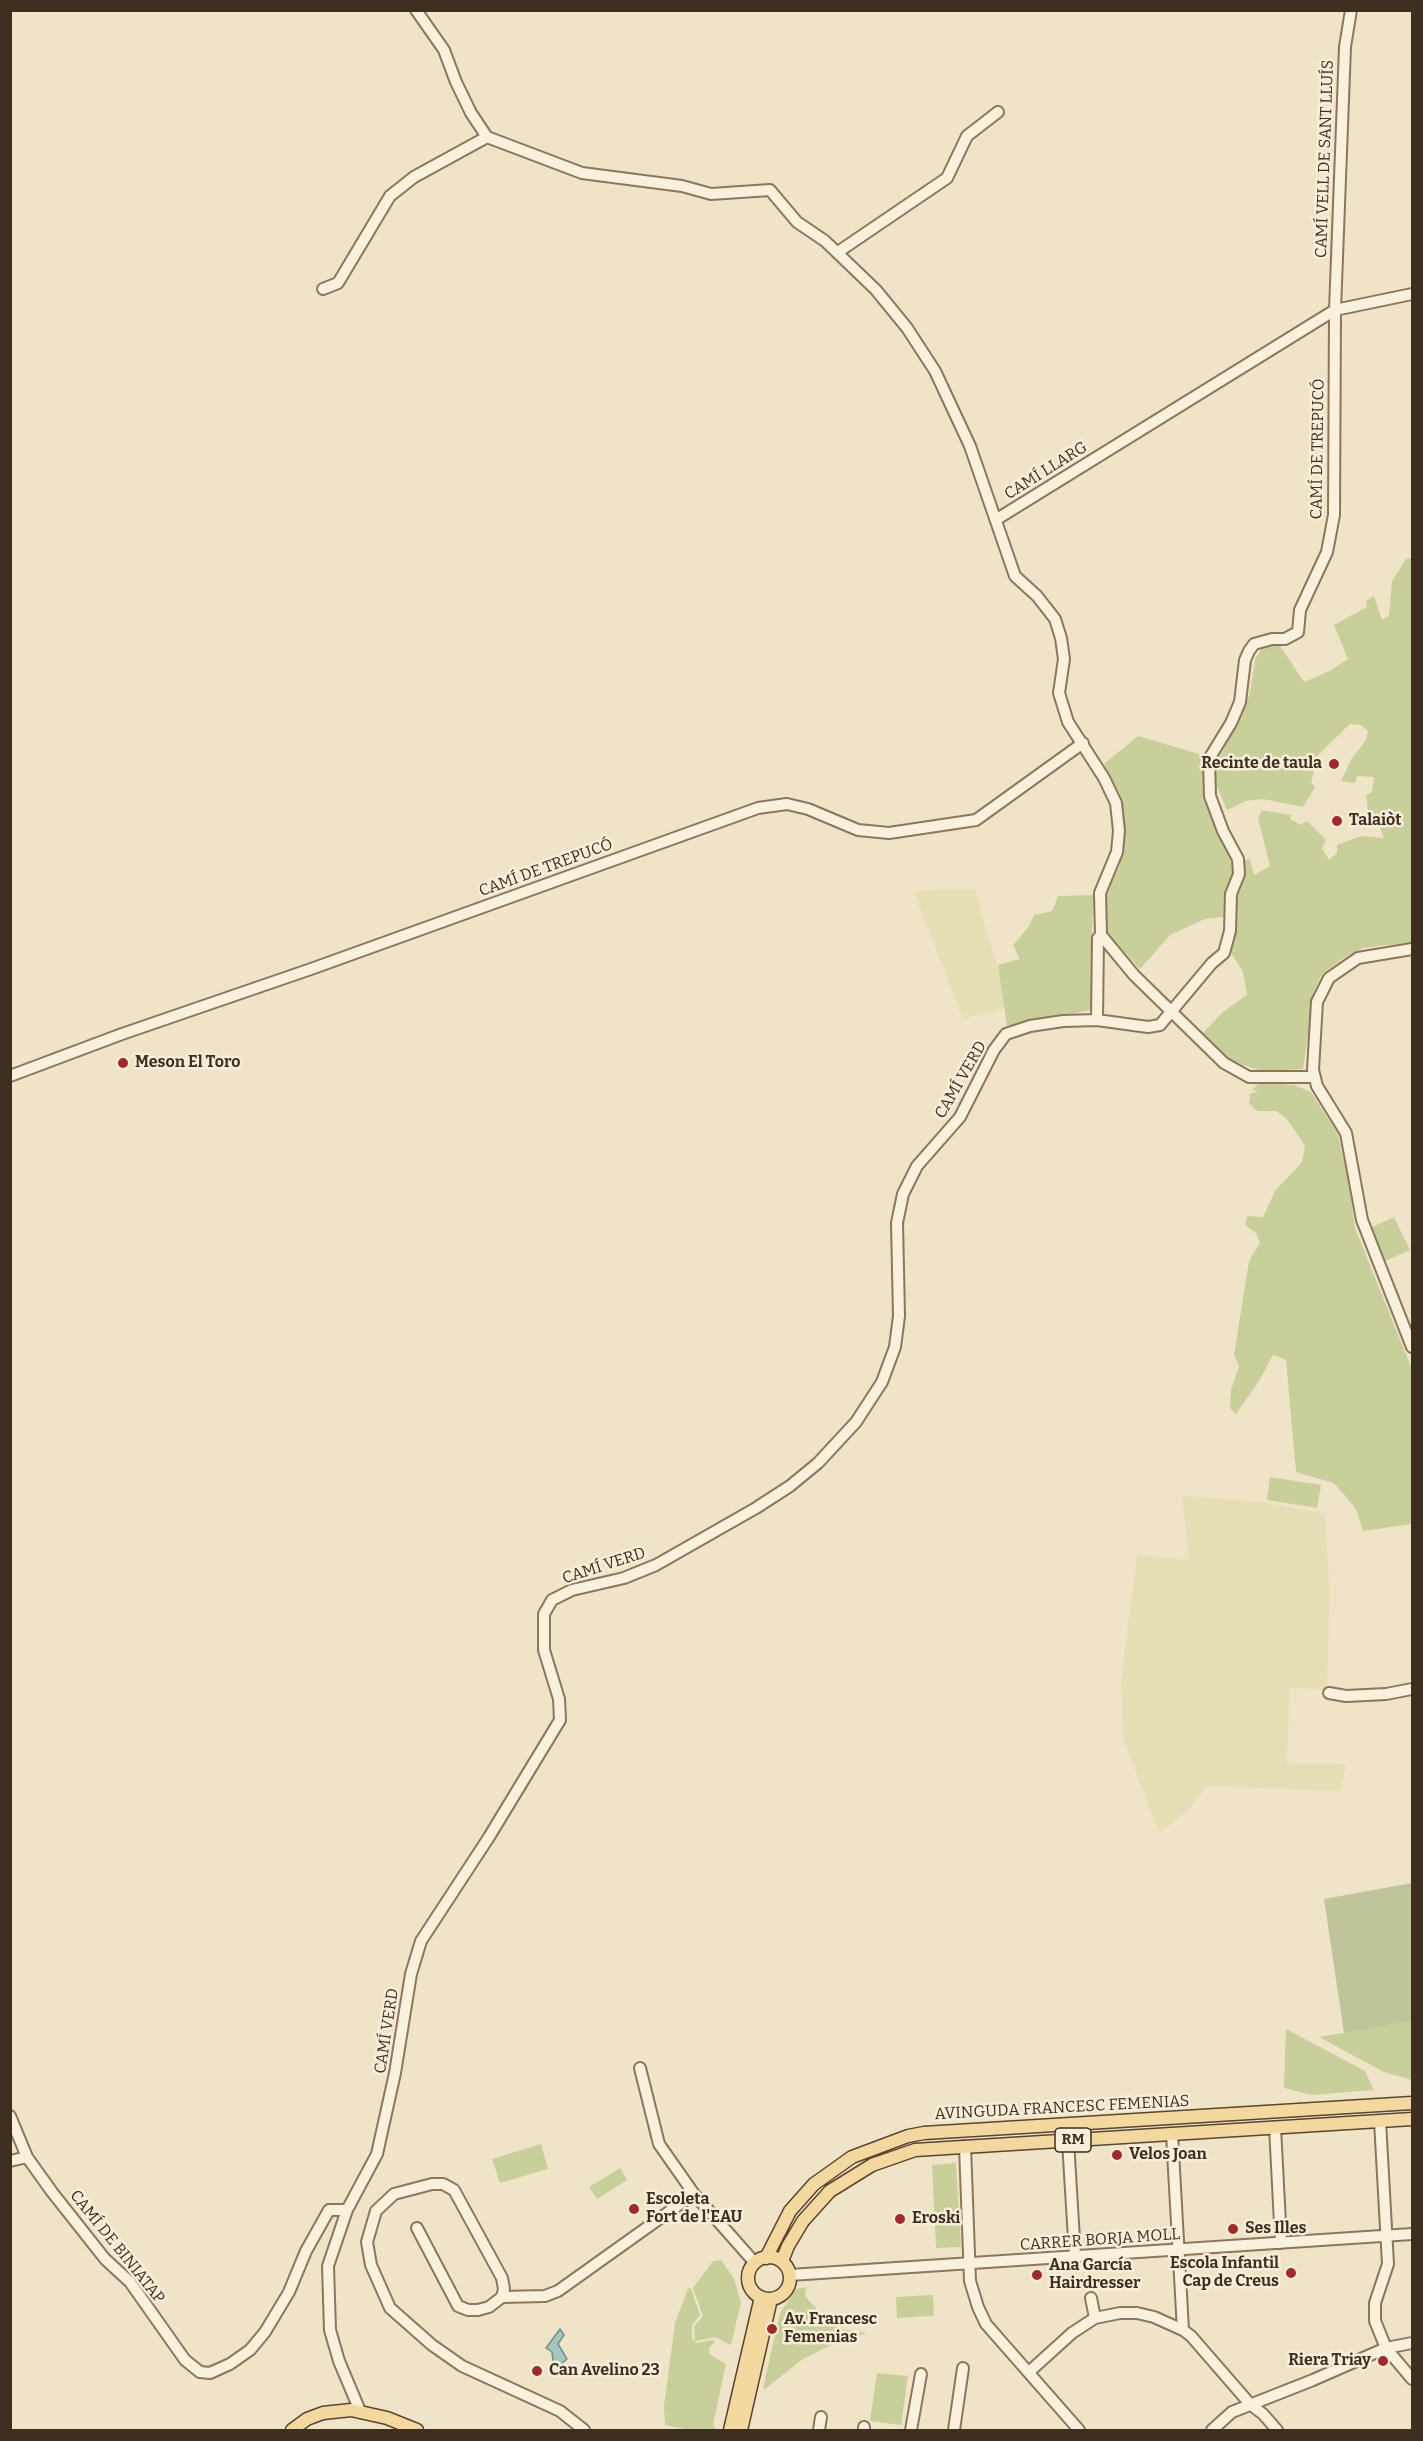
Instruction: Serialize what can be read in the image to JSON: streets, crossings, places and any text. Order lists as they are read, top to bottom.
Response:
{
  "streets": {
    "main road": ["AVINGUDA FRANCESC FEMENIAS", "RM"],
    "street": [
      "CAMÍ VELL DE SANT LLUÍS",
      "CAMÍ DE TREPUCÓ",
      "CAMÍ LLARG",
      "CAMÍ VERD",
      "CARRER BORJA MOLL",
      "CAMÍ DE BINIATAP"
    ]
  },
  "crossings": [
    ["CAMÍ VELL DE SANT LLUÍS", "CAMÍ DE TREPUCÓ"],
    ["CAMÍ VELL DE SANT LLUÍS", "CAMÍ LLARG"],
    ["CAMÍ DE TREPUCÓ", "CAMÍ LLARG"],
    ["CAMÍ DE TREPUCÓ", "CAMÍ VERD"],
    ["CAMÍ LLARG", "CAMÍ VERD"],
    ["CAMÍ VERD", "CAMÍ DE BINIATAP"],
    ["AVINGUDA FRANCESC FEMENIAS", "RM"],
    ["AVINGUDA FRANCESC FEMENIAS", "CARRER BORJA MOLL"],
    ["RM", "CARRER BORJA MOLL"]
  ],
  "places": [
    "Recinte de taula",
    "Talaiòt",
    "Meson El Toro",
    "Velos Joan",
    "Escoleta Fort de l'EAU",
    "Eroski",
    "Ses Illes",
    "Escola Infantil Cap de Creus",
    "Ana García Hairdresser",
    "Av. Francesc Femenias",
    "Riera Triay",
    "Can Avelino 23"
  ]
}
